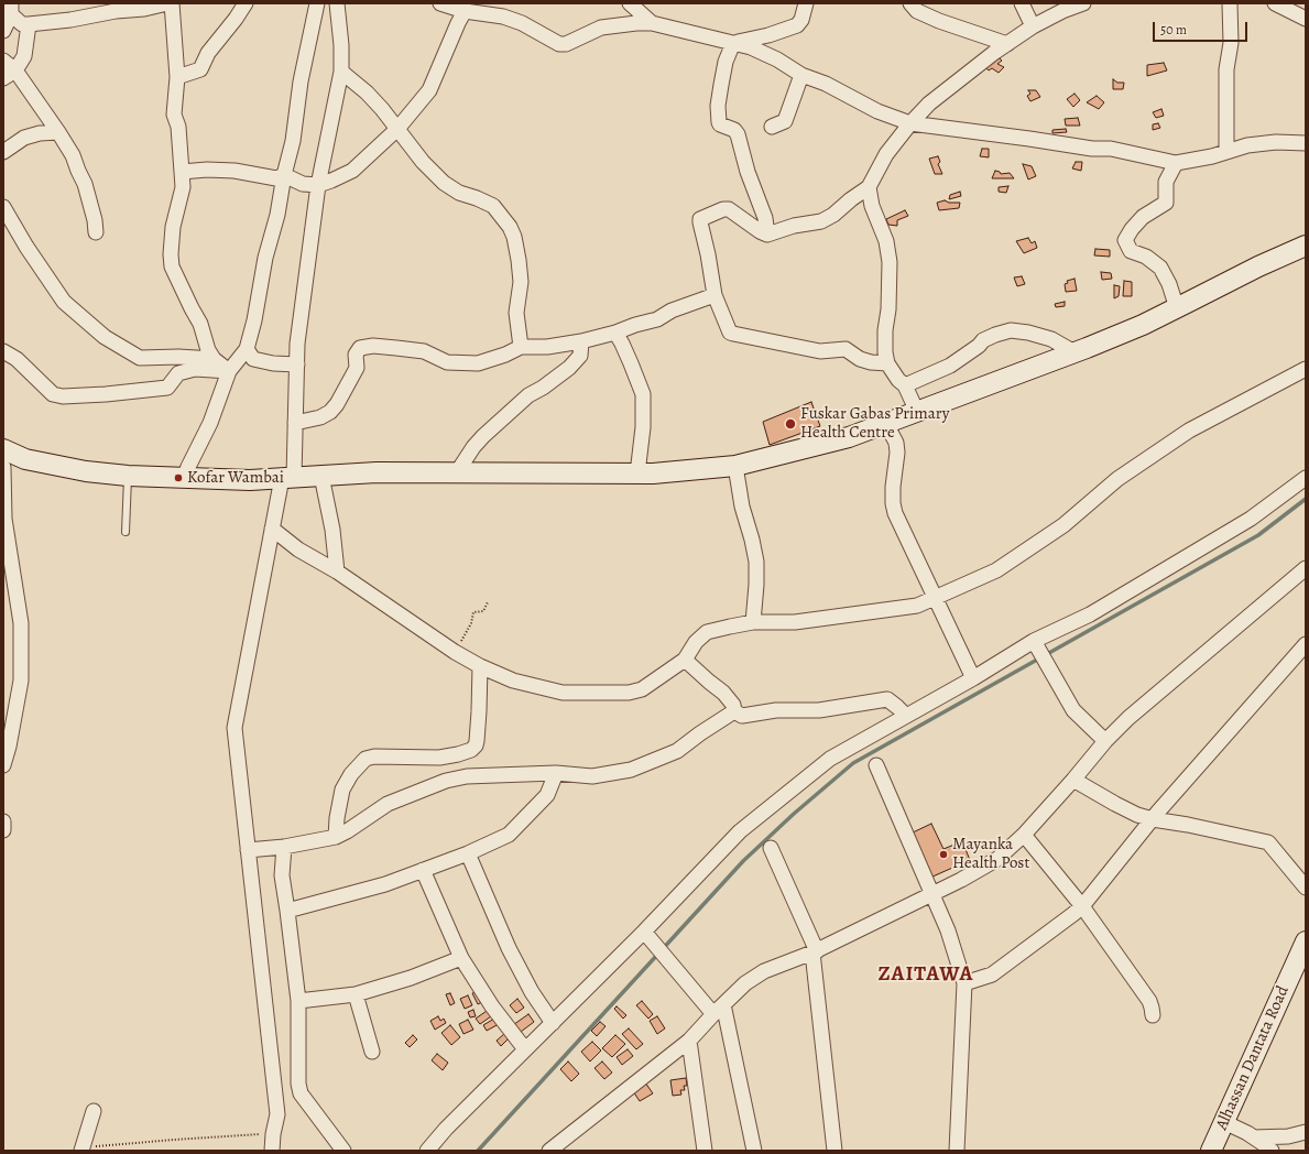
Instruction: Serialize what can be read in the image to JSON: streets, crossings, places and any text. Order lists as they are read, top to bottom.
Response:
{
  "streets": {
    "street": ["Alhassan Dantata Road"]
  },
  "districts": ["ZAITAWA"],
  "places": ["Fuskar Gabas Primary Health Centre", "Kofar Wambai", "Mayanka Health Post"],
  "scale_bar": "50 m"
}
